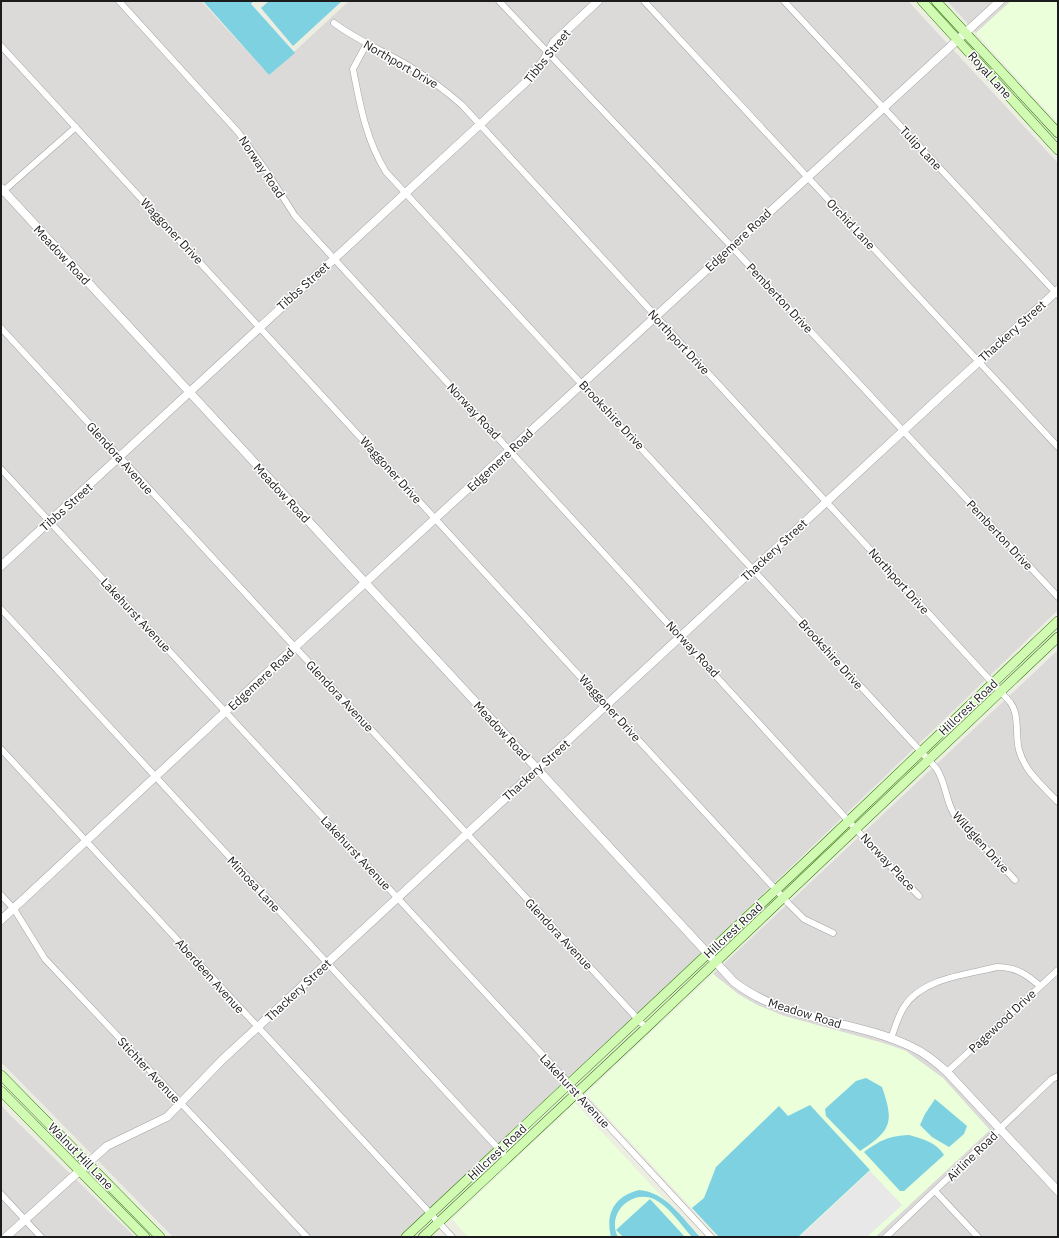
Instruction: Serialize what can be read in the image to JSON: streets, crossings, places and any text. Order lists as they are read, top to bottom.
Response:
{
  "streets": {
    "main road": ["Royal Lane", "Hillcrest Road", "Walnut Hill Lane"],
    "street": [
      "Tibbs Street",
      "Northport Drive",
      "Tulip Lane",
      "Norway Road",
      "Orchid Lane",
      "Waggoner Drive",
      "Edgemere Road",
      "Meadow Road",
      "Pemberton Drive",
      "Thackery Street",
      "Brookshire Drive",
      "Glendora Avenue",
      "Lakehurst Avenue",
      "Wildglen Drive",
      "Norway Place",
      "Mimosa Lane",
      "Aberdeen Avenue",
      "Pagewood Drive",
      "Stichter Avenue",
      "Airline Road"
    ]
  },
  "crossings": [
    ["Tibbs Street", "Northport Drive"],
    ["Tibbs Street", "Norway Road"],
    ["Tibbs Street", "Waggoner Drive"],
    ["Tibbs Street", "Meadow Road"],
    ["Tibbs Street", "Pemberton Drive"],
    ["Tibbs Street", "Brookshire Drive"],
    ["Tibbs Street", "Glendora Avenue"],
    ["Tibbs Street", "Lakehurst Avenue"],
    ["Northport Drive", "Edgemere Road"],
    ["Northport Drive", "Thackery Street"],
    ["Northport Drive", "Brookshire Drive"],
    ["Northport Drive", "Hillcrest Road"],
    ["Royal Lane", "Edgemere Road"],
    ["Tulip Lane", "Edgemere Road"],
    ["Tulip Lane", "Thackery Street"],
    ["Norway Road", "Edgemere Road"],
    ["Norway Road", "Thackery Street"],
    ["Norway Road", "Hillcrest Road"],
    ["Norway Road", "Norway Place"],
    ["Orchid Lane", "Edgemere Road"],
    ["Orchid Lane", "Thackery Street"],
    ["Waggoner Drive", "Edgemere Road"],
    ["Waggoner Drive", "Thackery Street"],
    ["Waggoner Drive", "Hillcrest Road"],
    ["Edgemere Road", "Meadow Road"],
    ["Edgemere Road", "Pemberton Drive"],
    ["Edgemere Road", "Brookshire Drive"],
    ["Edgemere Road", "Glendora Avenue"],
    ["Edgemere Road", "Lakehurst Avenue"],
    ["Edgemere Road", "Mimosa Lane"],
    ["Edgemere Road", "Aberdeen Avenue"],
    ["Edgemere Road", "Stichter Avenue"],
    ["Meadow Road", "Thackery Street"],
    ["Meadow Road", "Hillcrest Road"],
    ["Meadow Road", "Pagewood Drive"],
    ["Meadow Road", "Airline Road"],
    ["Pemberton Drive", "Thackery Street"],
    ["Thackery Street", "Brookshire Drive"],
    ["Thackery Street", "Glendora Avenue"],
    ["Thackery Street", "Lakehurst Avenue"],
    ["Thackery Street", "Mimosa Lane"],
    ["Thackery Street", "Aberdeen Avenue"],
    ["Thackery Street", "Stichter Avenue"],
    ["Thackery Street", "Walnut Hill Lane"],
    ["Brookshire Drive", "Hillcrest Road"],
    ["Brookshire Drive", "Wildglen Drive"],
    ["Glendora Avenue", "Hillcrest Road"],
    ["Lakehurst Avenue", "Hillcrest Road"],
    ["Hillcrest Road", "Wildglen Drive"],
    ["Hillcrest Road", "Norway Place"],
    ["Hillcrest Road", "Mimosa Lane"],
    ["Hillcrest Road", "Aberdeen Avenue"]
  ]
}
